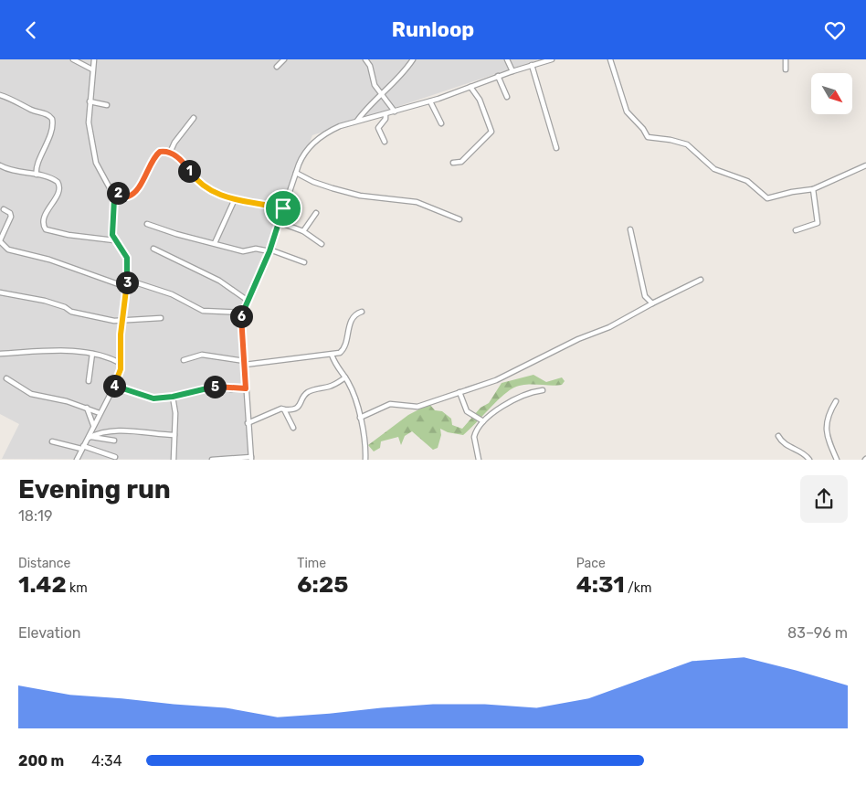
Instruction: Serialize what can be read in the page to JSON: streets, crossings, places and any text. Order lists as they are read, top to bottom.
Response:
{
  "north": "bottom right",
  "page": {
    "header": "Runloop",
    "pins": [
      "1",
      "2",
      "3",
      "6",
      "4",
      "5"
    ],
    "heading": ["Evening run", "18:19"],
    "stats": [
      ["Distance", "1.42 km"],
      ["Time", "6:25"],
      ["Pace", "4:31 /km"]
    ],
    "chart": ["Elevation", "83–96 m"],
    "list": [
      {
        "name": "200 m",
        "note": "4:34"
      }
    ]
  }
}
